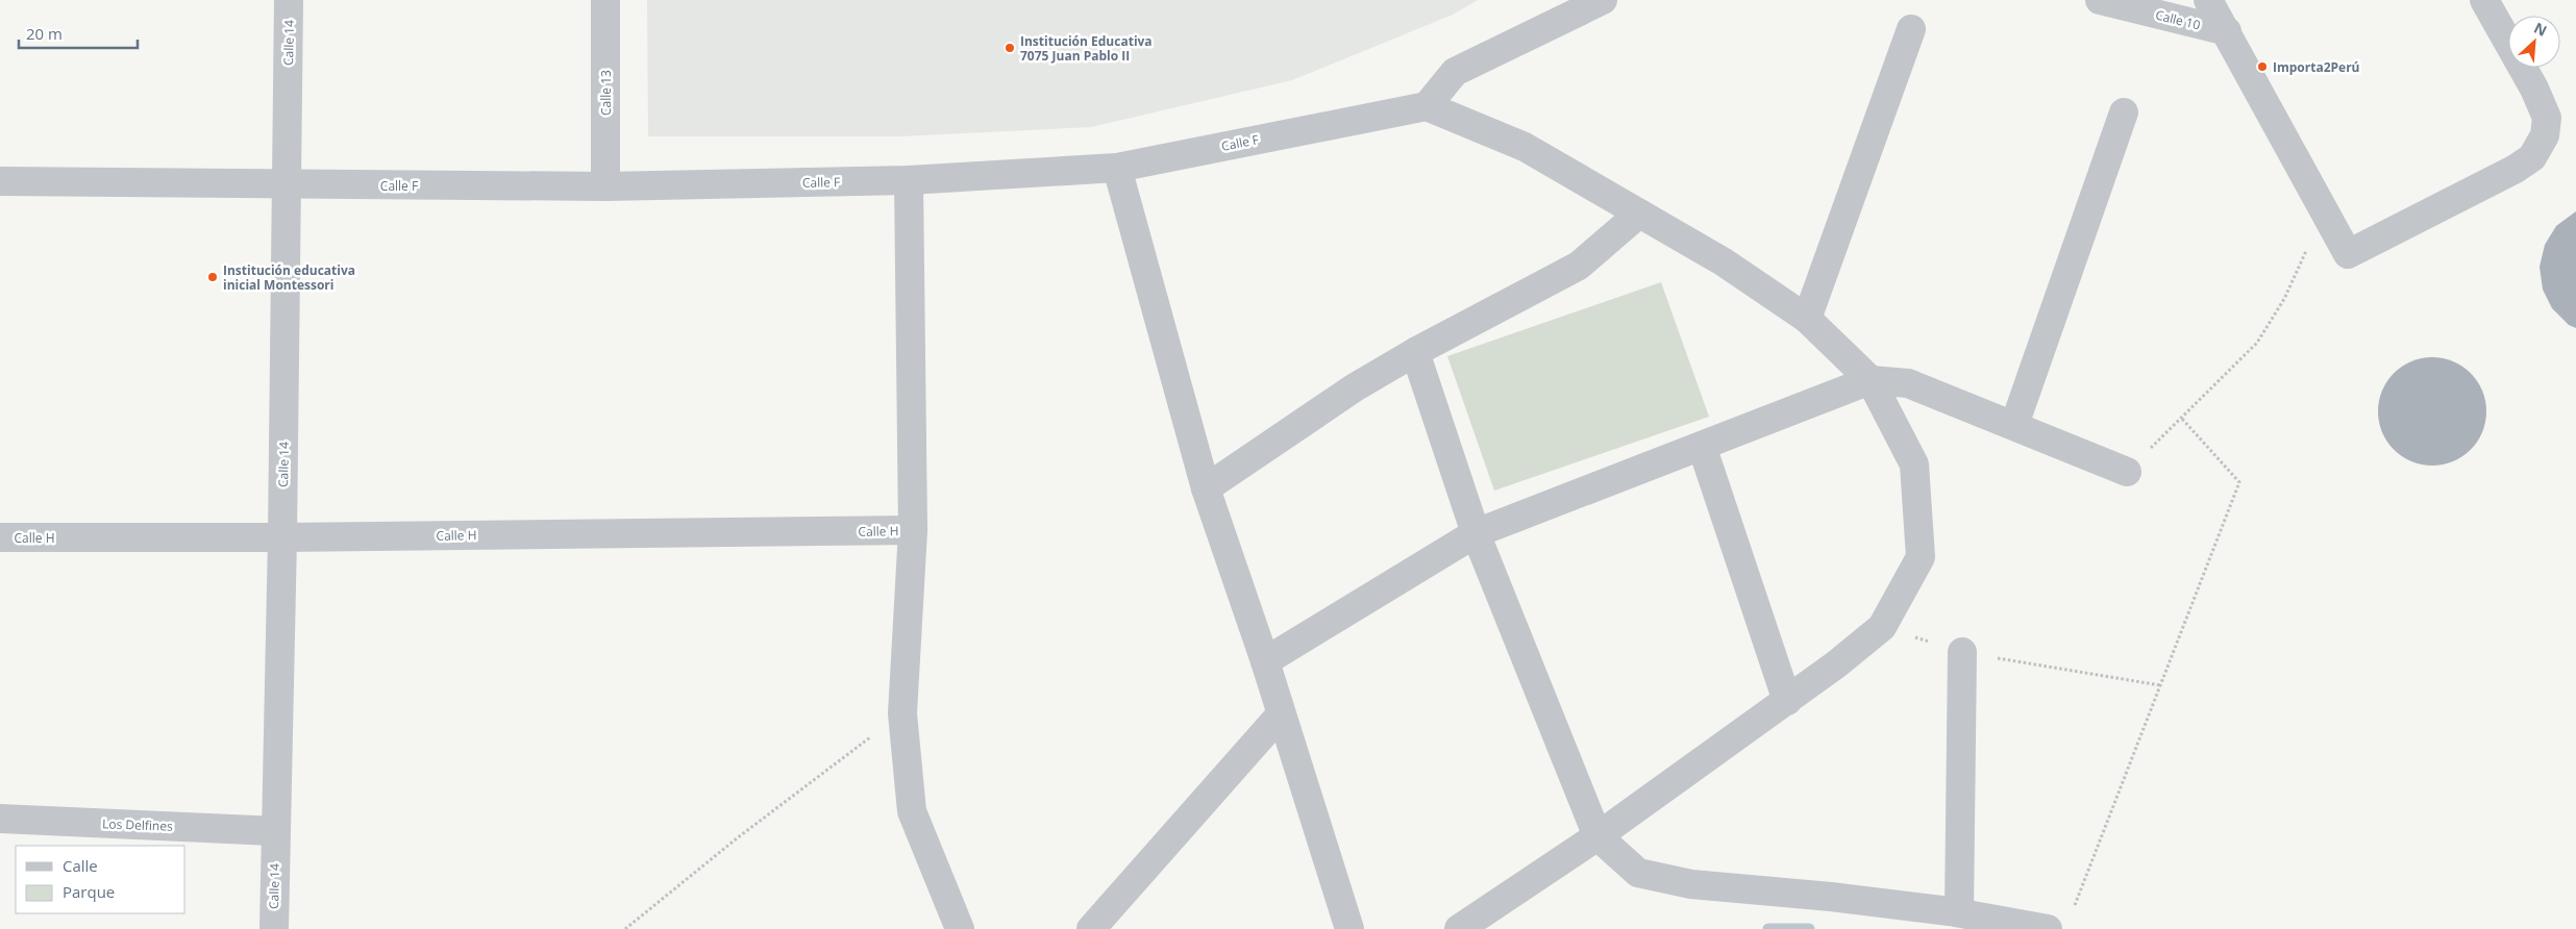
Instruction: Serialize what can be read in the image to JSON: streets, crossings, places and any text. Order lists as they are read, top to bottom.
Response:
{
  "streets": {
    "street": [
      "Calle 10",
      "Calle 14",
      "Calle 13",
      "Calle F",
      "Calle H",
      "Los Delfines"
    ]
  },
  "crossings": [
    ["Calle 14", "Calle F"],
    ["Calle 14", "Calle H"],
    ["Calle 14", "Los Delfines"],
    ["Calle 13", "Calle F"]
  ],
  "places": ["Institución Educativa 7075 Juan Pablo II", "Importa2Perú", "Institución educativa inicial Montessori"],
  "legend": ["Calle", "Parque"],
  "scale_bar": "20 m",
  "north": "top right"
}
